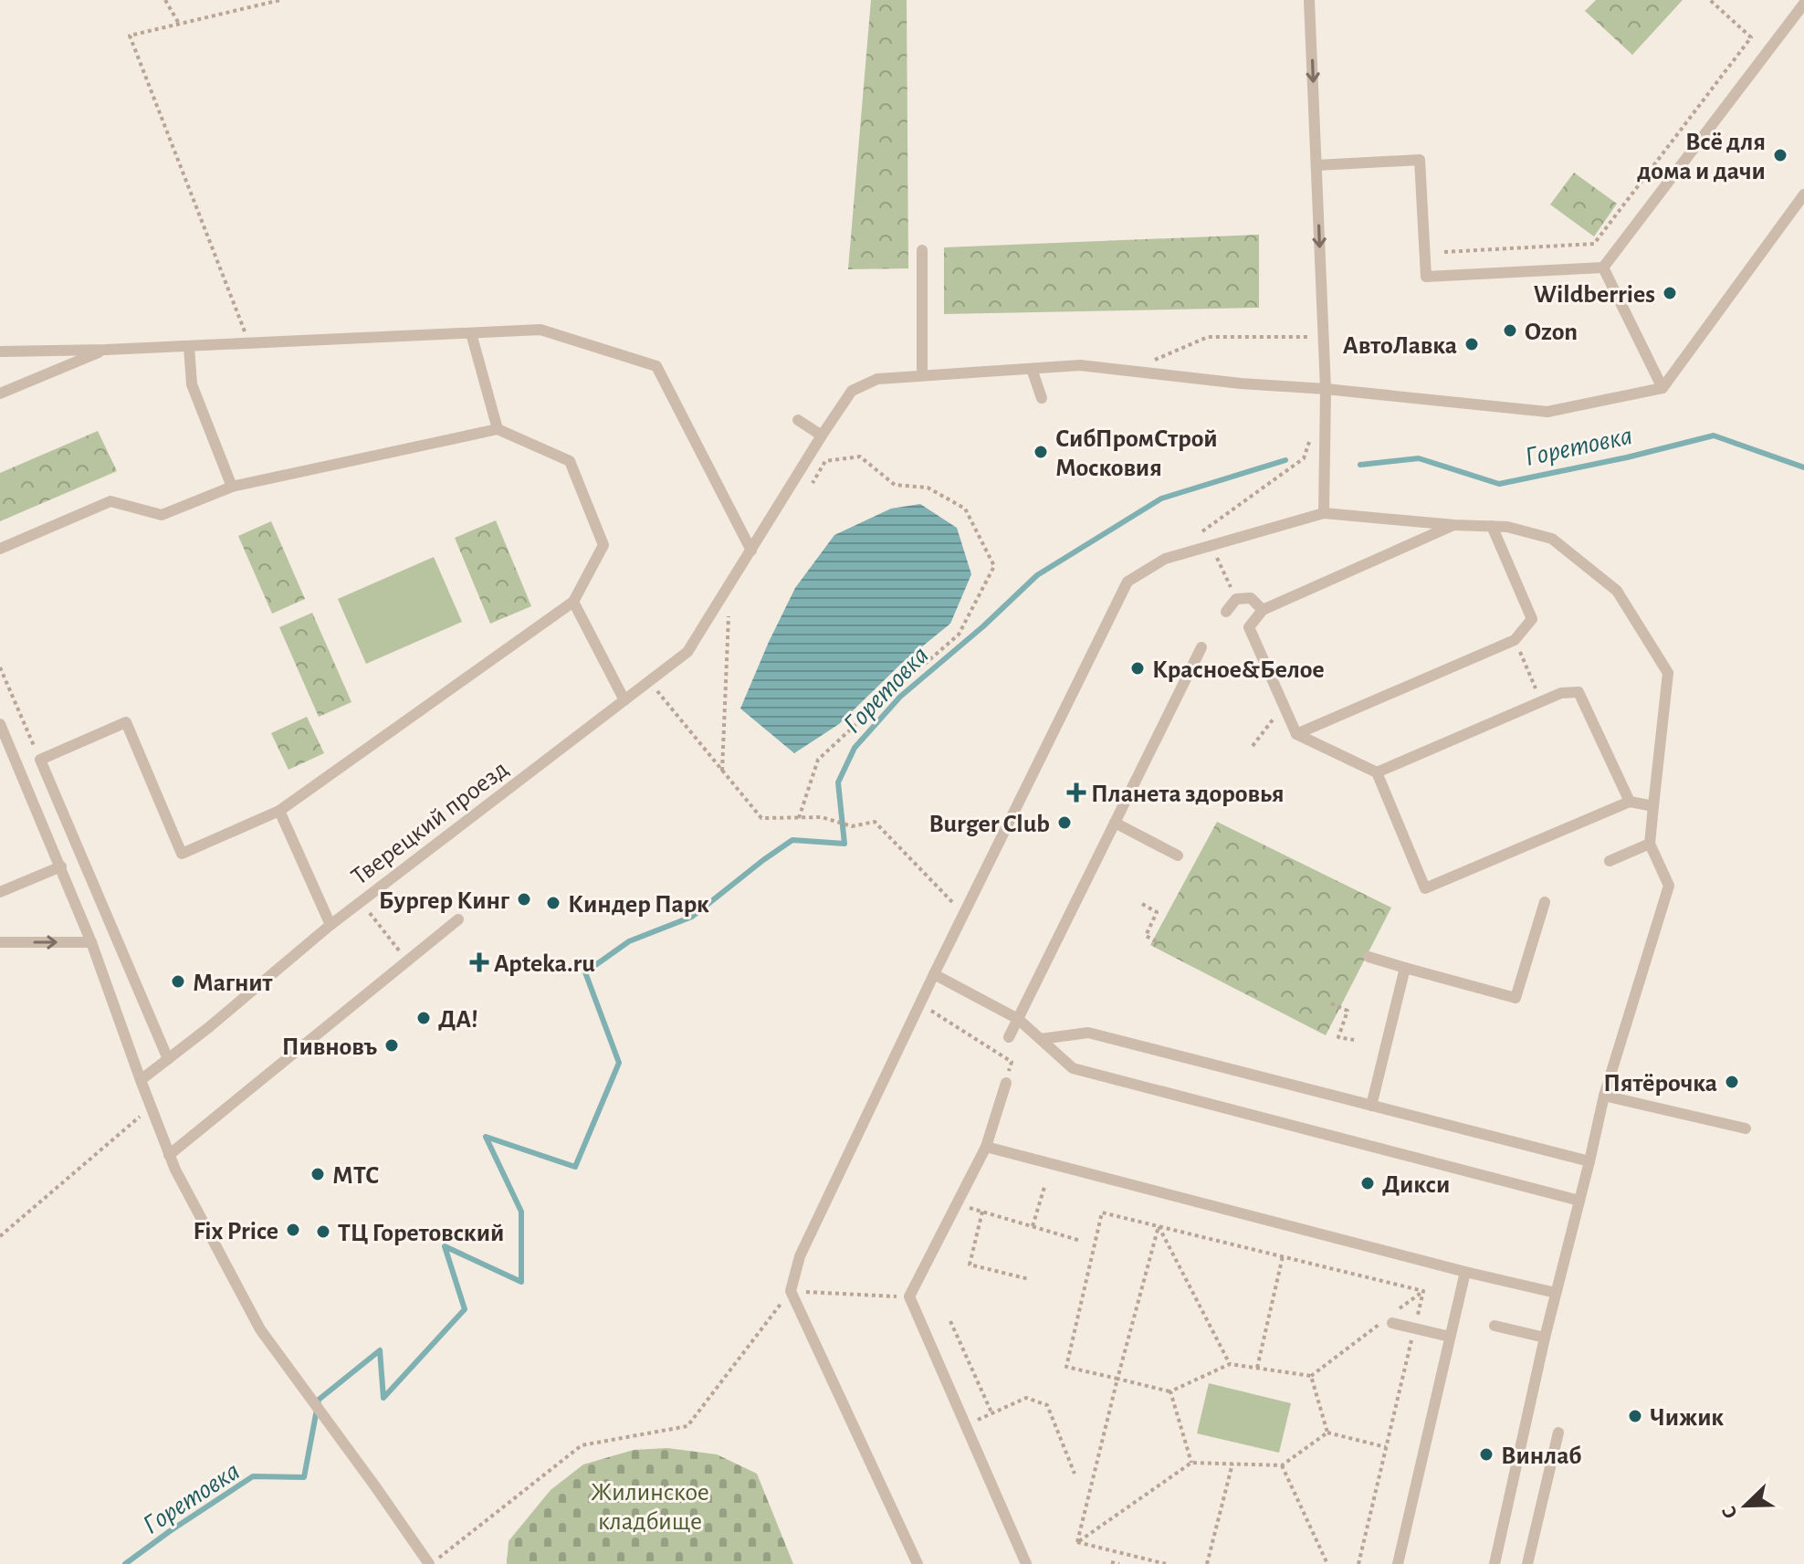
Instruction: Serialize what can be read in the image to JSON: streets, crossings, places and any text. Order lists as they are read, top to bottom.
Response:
{
  "streets": {
    "lane": ["Тверецкий проезд"]
  },
  "water": ["Горетовка"],
  "parks": ["Жилинское кладбище"],
  "places": {
    "other": [
      "Всё для дома и дачи",
      "Wildberries",
      "Ozon",
      "АвтоЛавка",
      "СибПромСтрой Московия",
      "Красное&Белое",
      "Burger Club",
      "Бургер Кинг",
      "Киндер Парк",
      "Магнит",
      "ДА!",
      "Пивновъ",
      "Пятёрочка",
      "МТС",
      "Дикси",
      "Fix Price",
      "ТЦ Горетовский",
      "Чижик",
      "Винлаб"
    ],
    "health": ["Планета здоровья", "Apteka.ru"]
  },
  "north": "bottom left"
}
